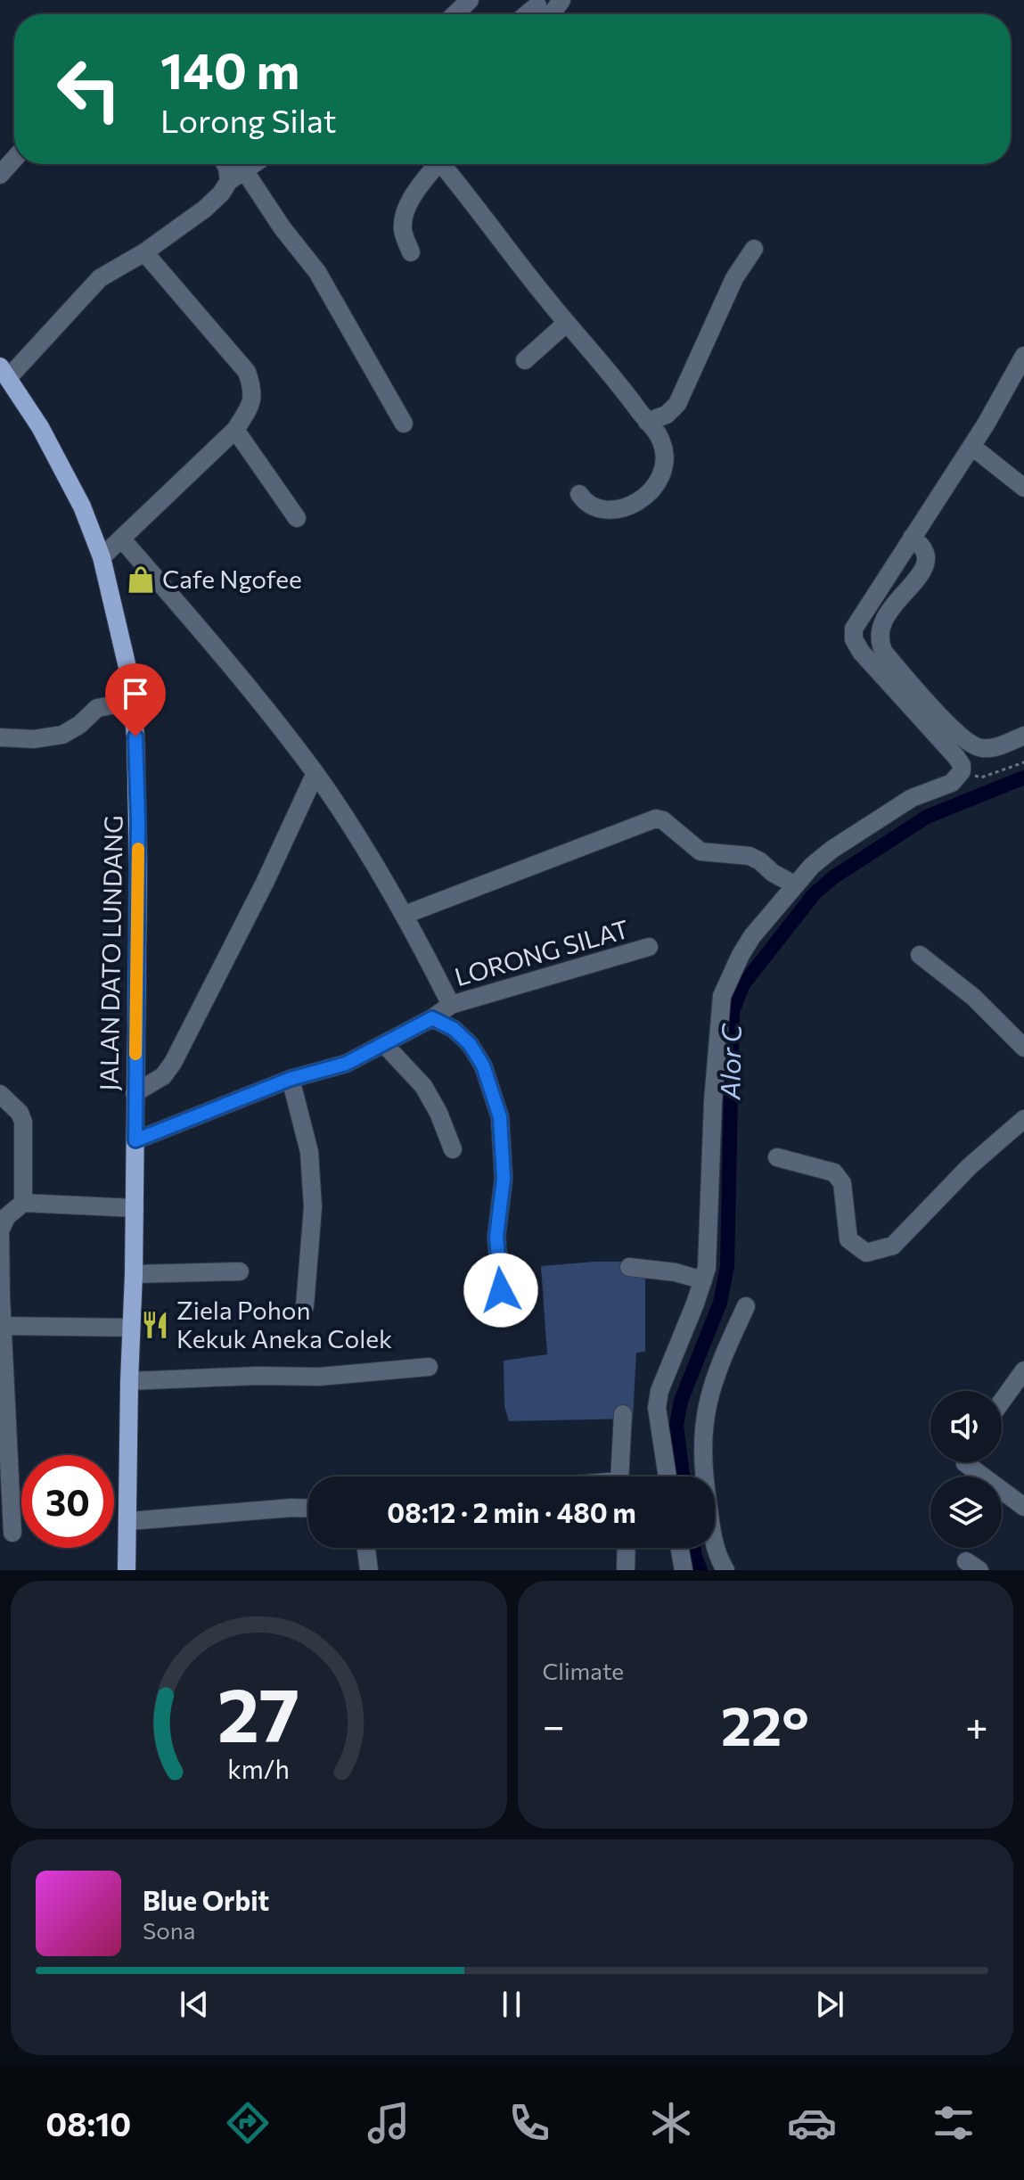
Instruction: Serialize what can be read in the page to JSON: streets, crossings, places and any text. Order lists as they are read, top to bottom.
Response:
{
  "streets": {
    "main road": ["JALAN DATO LUNDANG"],
    "street": ["LORONG SILAT"]
  },
  "crossings": [
    ["JALAN DATO LUNDANG", "LORONG SILAT"]
  ],
  "water": ["Alor C"],
  "places": {
    "shop": ["Cafe Ngofee"],
    "restaurant": ["Ziela Pohon Kekuk Aneka Colek"]
  },
  "page": {
    "turn": ["140 m", "Lorong Silat"],
    "limit": "30",
    "trip": "08:12 · 2 min · 480 m",
    "tile": "Climate",
    "heat": ["−", "22°", "+"],
    "song": ["Blue Orbit", "Sona"],
    "tabs": "08:10",
    "gauge": ["27", "km/h"]
  }
}
